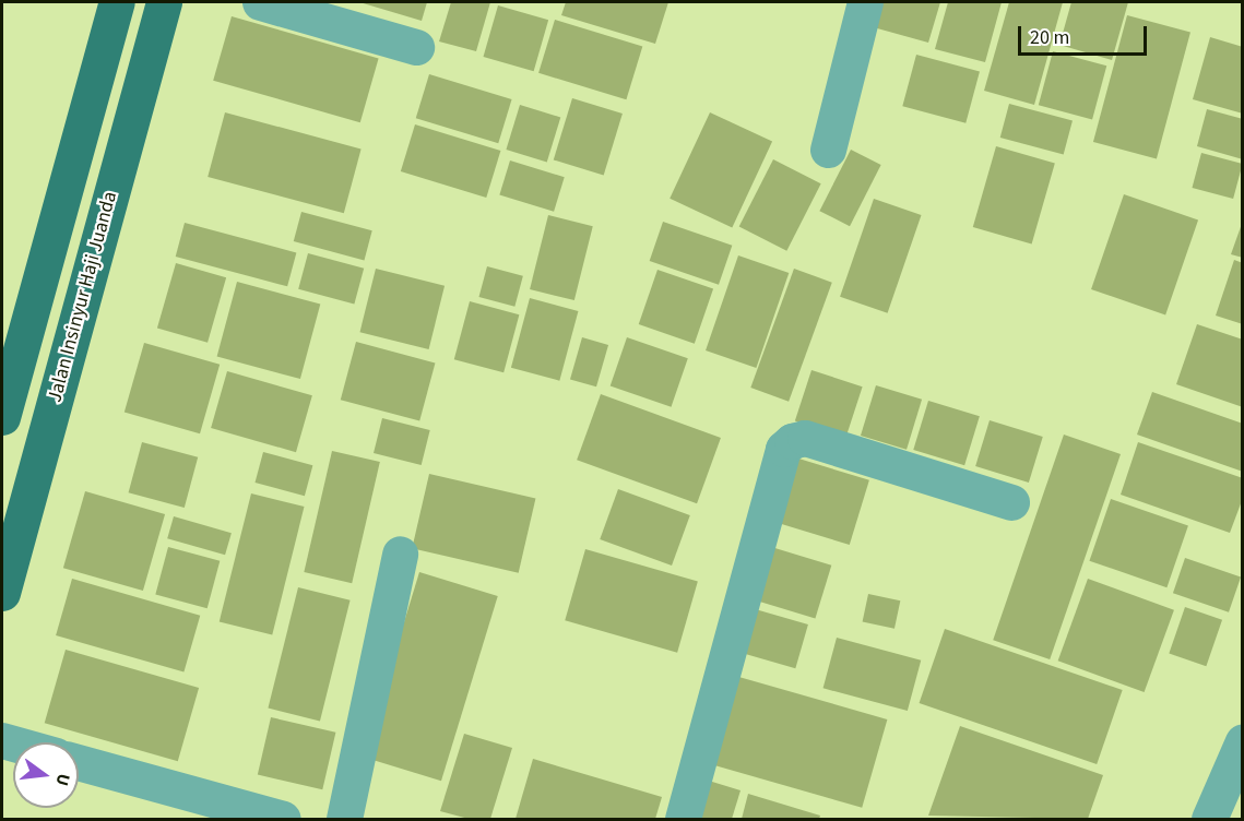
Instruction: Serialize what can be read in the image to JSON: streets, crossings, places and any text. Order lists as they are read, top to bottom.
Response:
{
  "streets": {
    "main road": ["Jalan Insinyur Haji Juanda"]
  },
  "scale_bar": "20 m",
  "north": "right"
}
